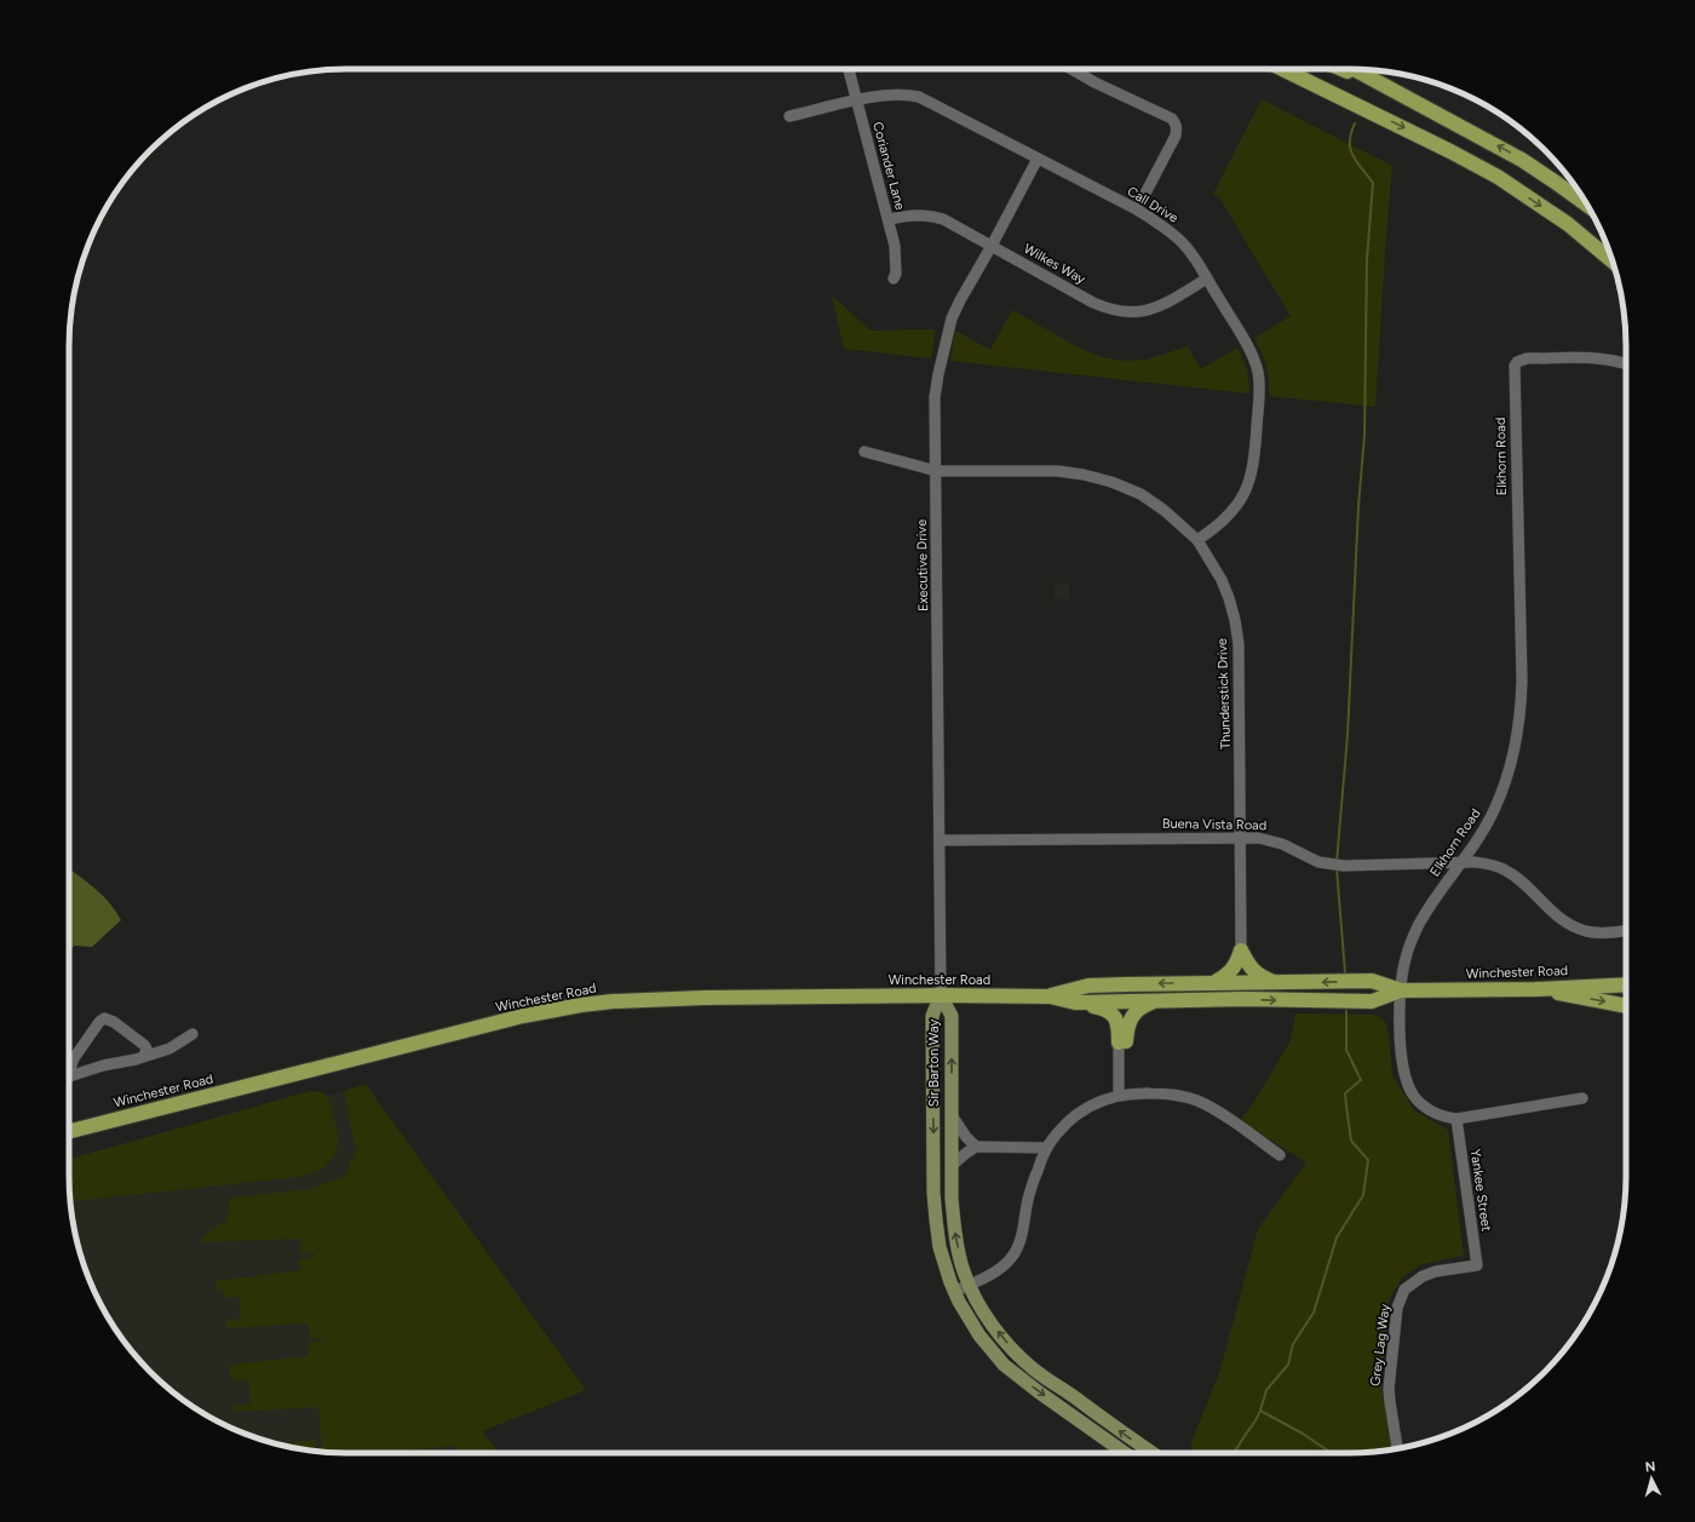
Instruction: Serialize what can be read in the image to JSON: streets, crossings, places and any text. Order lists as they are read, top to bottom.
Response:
{
  "streets": {
    "highway": ["Winchester Road"],
    "main road": ["Sir Barton Way"],
    "street": [
      "Coriander Lane",
      "Call Drive",
      "Wilkes Way",
      "Elkhorn Road",
      "Executive Drive",
      "Thunderstick Drive",
      "Buena Vista Road",
      "Yankee Street",
      "Grey Lag Way"
    ]
  },
  "crossings": [
    ["Coriander Lane", "Call Drive"],
    ["Coriander Lane", "Wilkes Way"],
    ["Call Drive", "Wilkes Way"],
    ["Call Drive", "Executive Drive"],
    ["Call Drive", "Thunderstick Drive"],
    ["Wilkes Way", "Executive Drive"],
    ["Elkhorn Road", "Buena Vista Road"],
    ["Elkhorn Road", "Winchester Road"],
    ["Elkhorn Road", "Yankee Street"],
    ["Executive Drive", "Thunderstick Drive"],
    ["Executive Drive", "Buena Vista Road"],
    ["Executive Drive", "Winchester Road"],
    ["Executive Drive", "Sir Barton Way"],
    ["Thunderstick Drive", "Buena Vista Road"],
    ["Winchester Road", "Sir Barton Way"],
    ["Yankee Street", "Grey Lag Way"]
  ],
  "north": "top"
}
